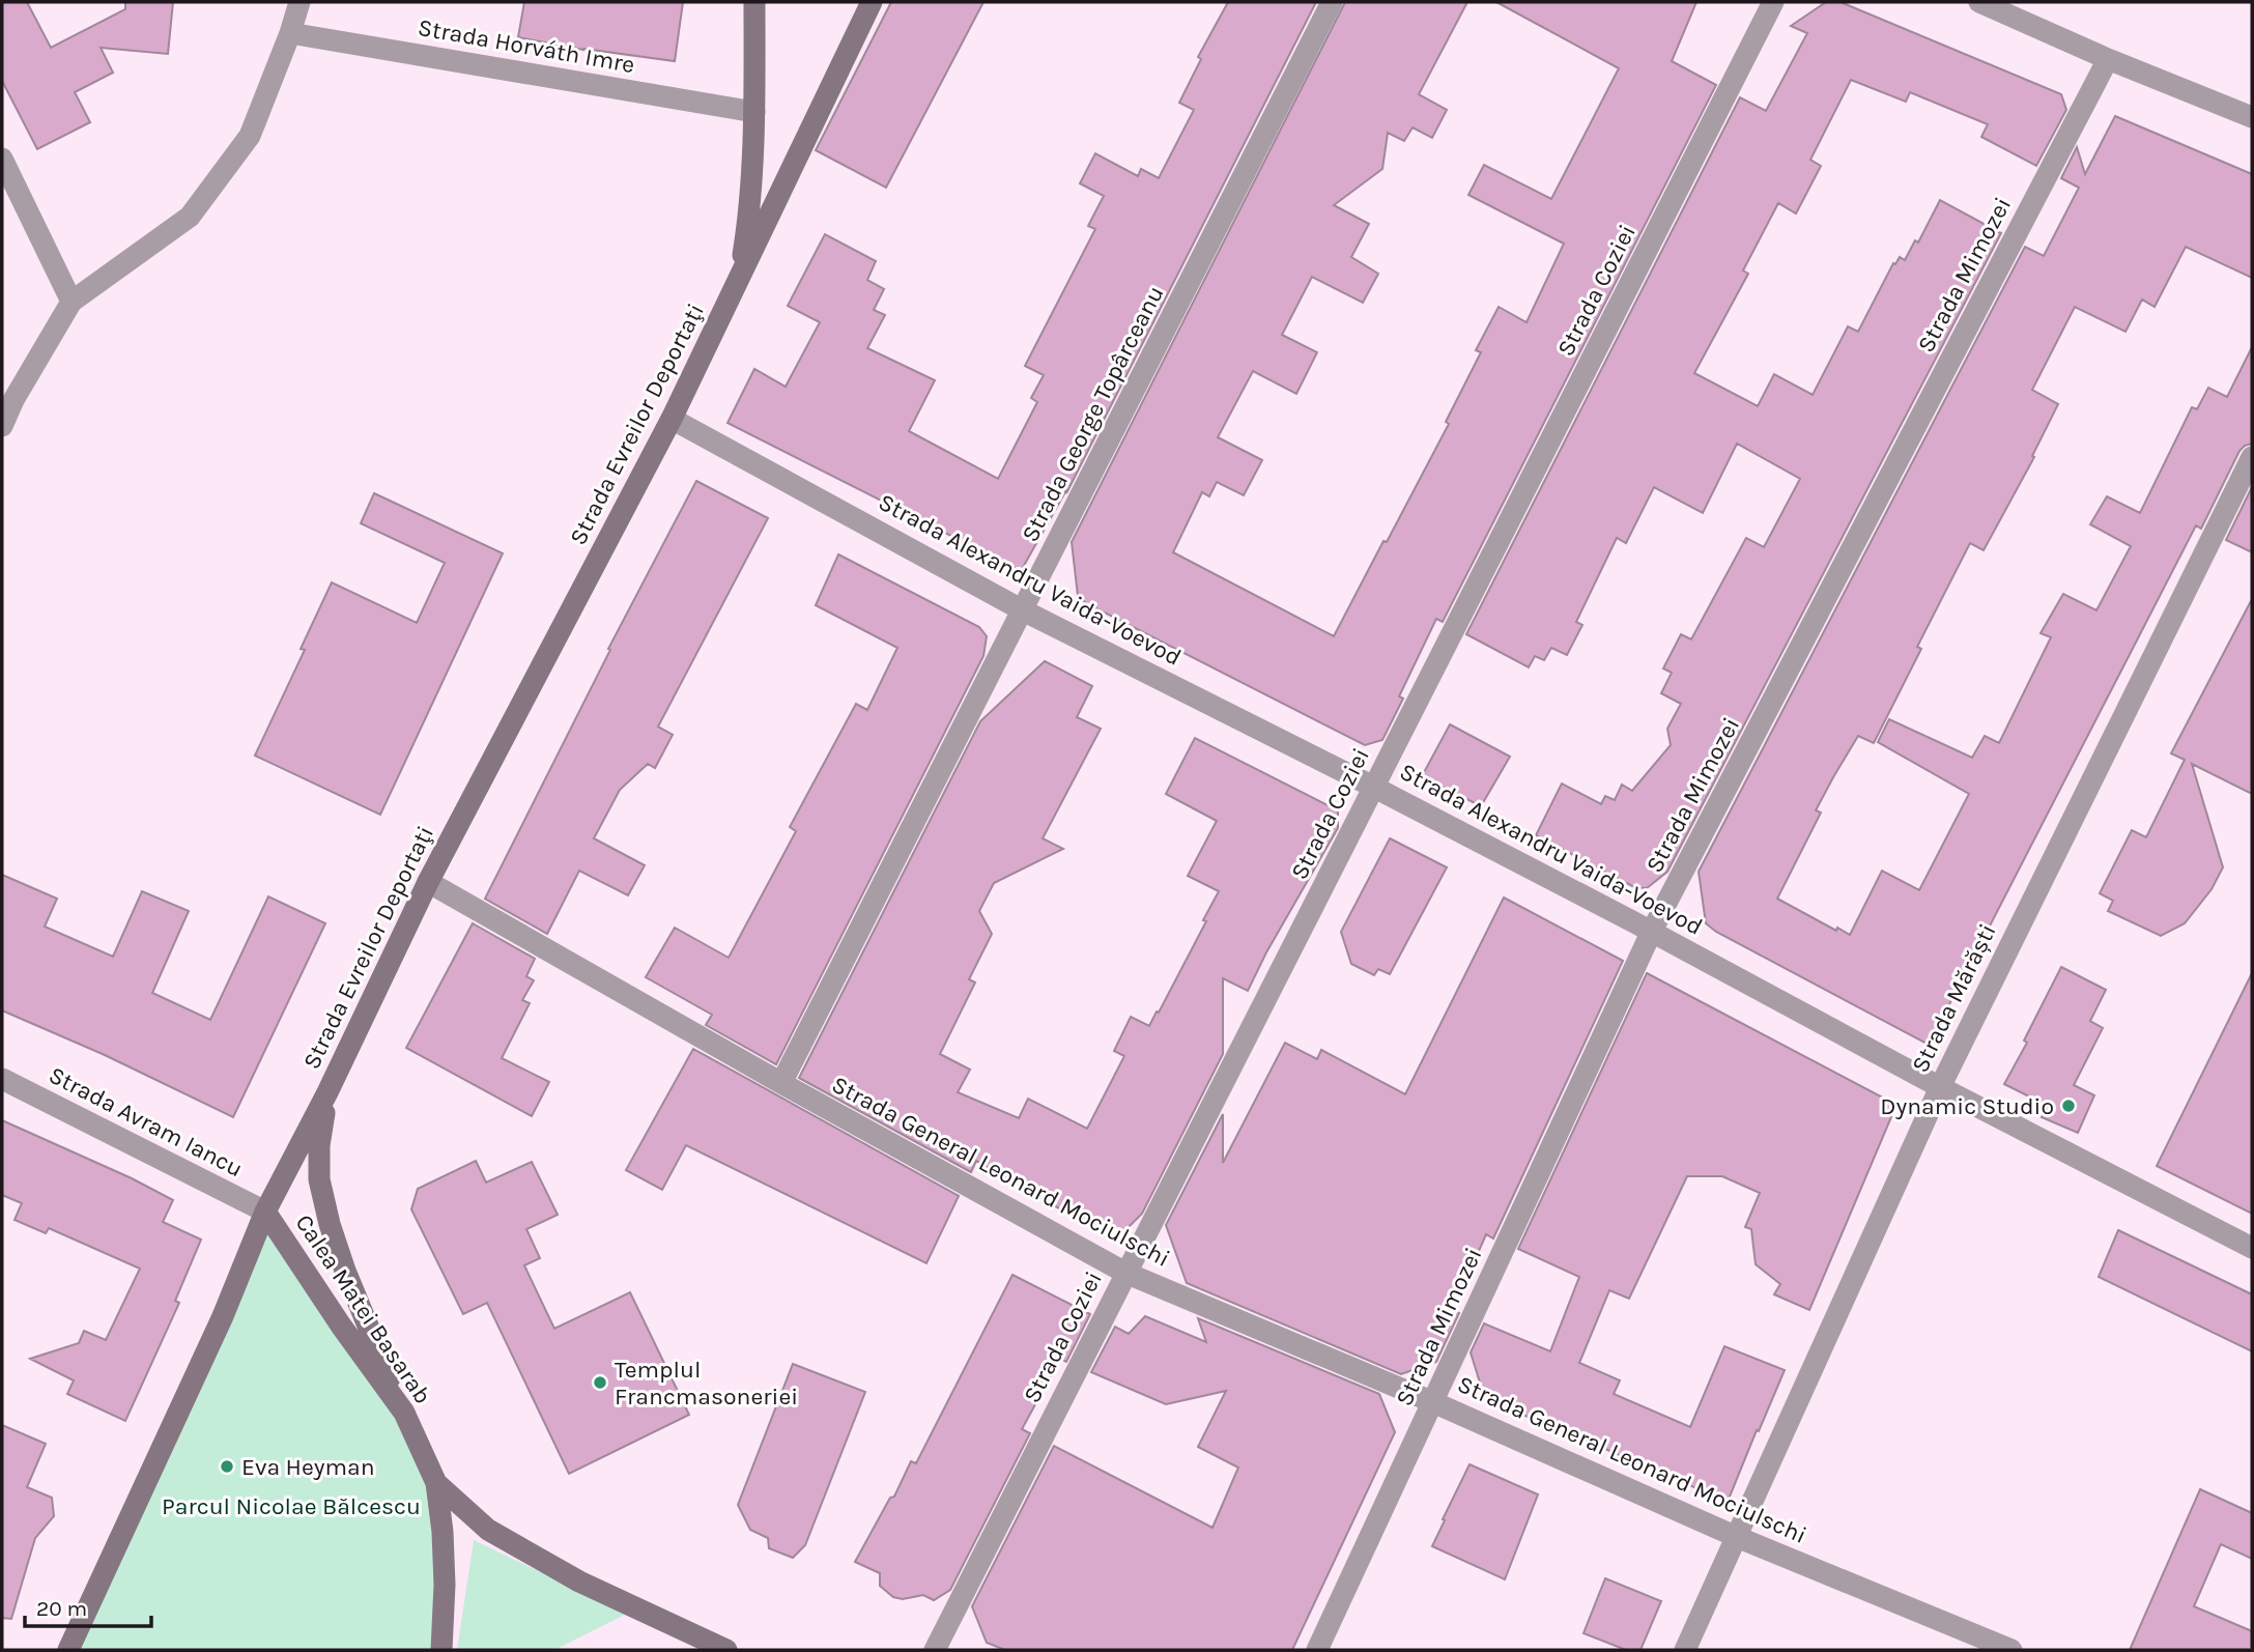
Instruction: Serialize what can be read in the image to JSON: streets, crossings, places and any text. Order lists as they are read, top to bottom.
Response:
{
  "streets": {
    "main road": ["Strada Evreilor Deportaţi", "Calea Matei Basarab"],
    "street": [
      "Strada Horváth Imre",
      "Strada Mimozei",
      "Strada Coziei",
      "Strada George Topârceanu",
      "Strada Alexandru Vaida-Voevod",
      "Strada Mărăști",
      "Strada Avram Iancu",
      "Strada General Leonard Mociulschi"
    ]
  },
  "crossings": [
    ["Strada Horváth Imre", "Strada Evreilor Deportaţi"],
    ["Strada Mimozei", "Strada Alexandru Vaida-Voevod"],
    ["Strada Mimozei", "Strada General Leonard Mociulschi"],
    ["Strada Coziei", "Strada Alexandru Vaida-Voevod"],
    ["Strada Coziei", "Strada General Leonard Mociulschi"],
    ["Strada George Topârceanu", "Strada Alexandru Vaida-Voevod"],
    ["Strada George Topârceanu", "Strada General Leonard Mociulschi"],
    ["Strada Evreilor Deportaţi", "Strada Alexandru Vaida-Voevod"],
    ["Strada Evreilor Deportaţi", "Strada Avram Iancu"],
    ["Strada Evreilor Deportaţi", "Strada General Leonard Mociulschi"],
    ["Strada Evreilor Deportaţi", "Calea Matei Basarab"],
    ["Strada Alexandru Vaida-Voevod", "Strada Mărăști"],
    ["Strada Mărăști", "Strada General Leonard Mociulschi"],
    ["Strada Avram Iancu", "Calea Matei Basarab"]
  ],
  "parks": ["Parcul Nicolae Bălcescu"],
  "places": ["Dynamic Studio", "Templul Francmasoneriei", "Eva Heyman"],
  "scale_bar": "20 m"
}
